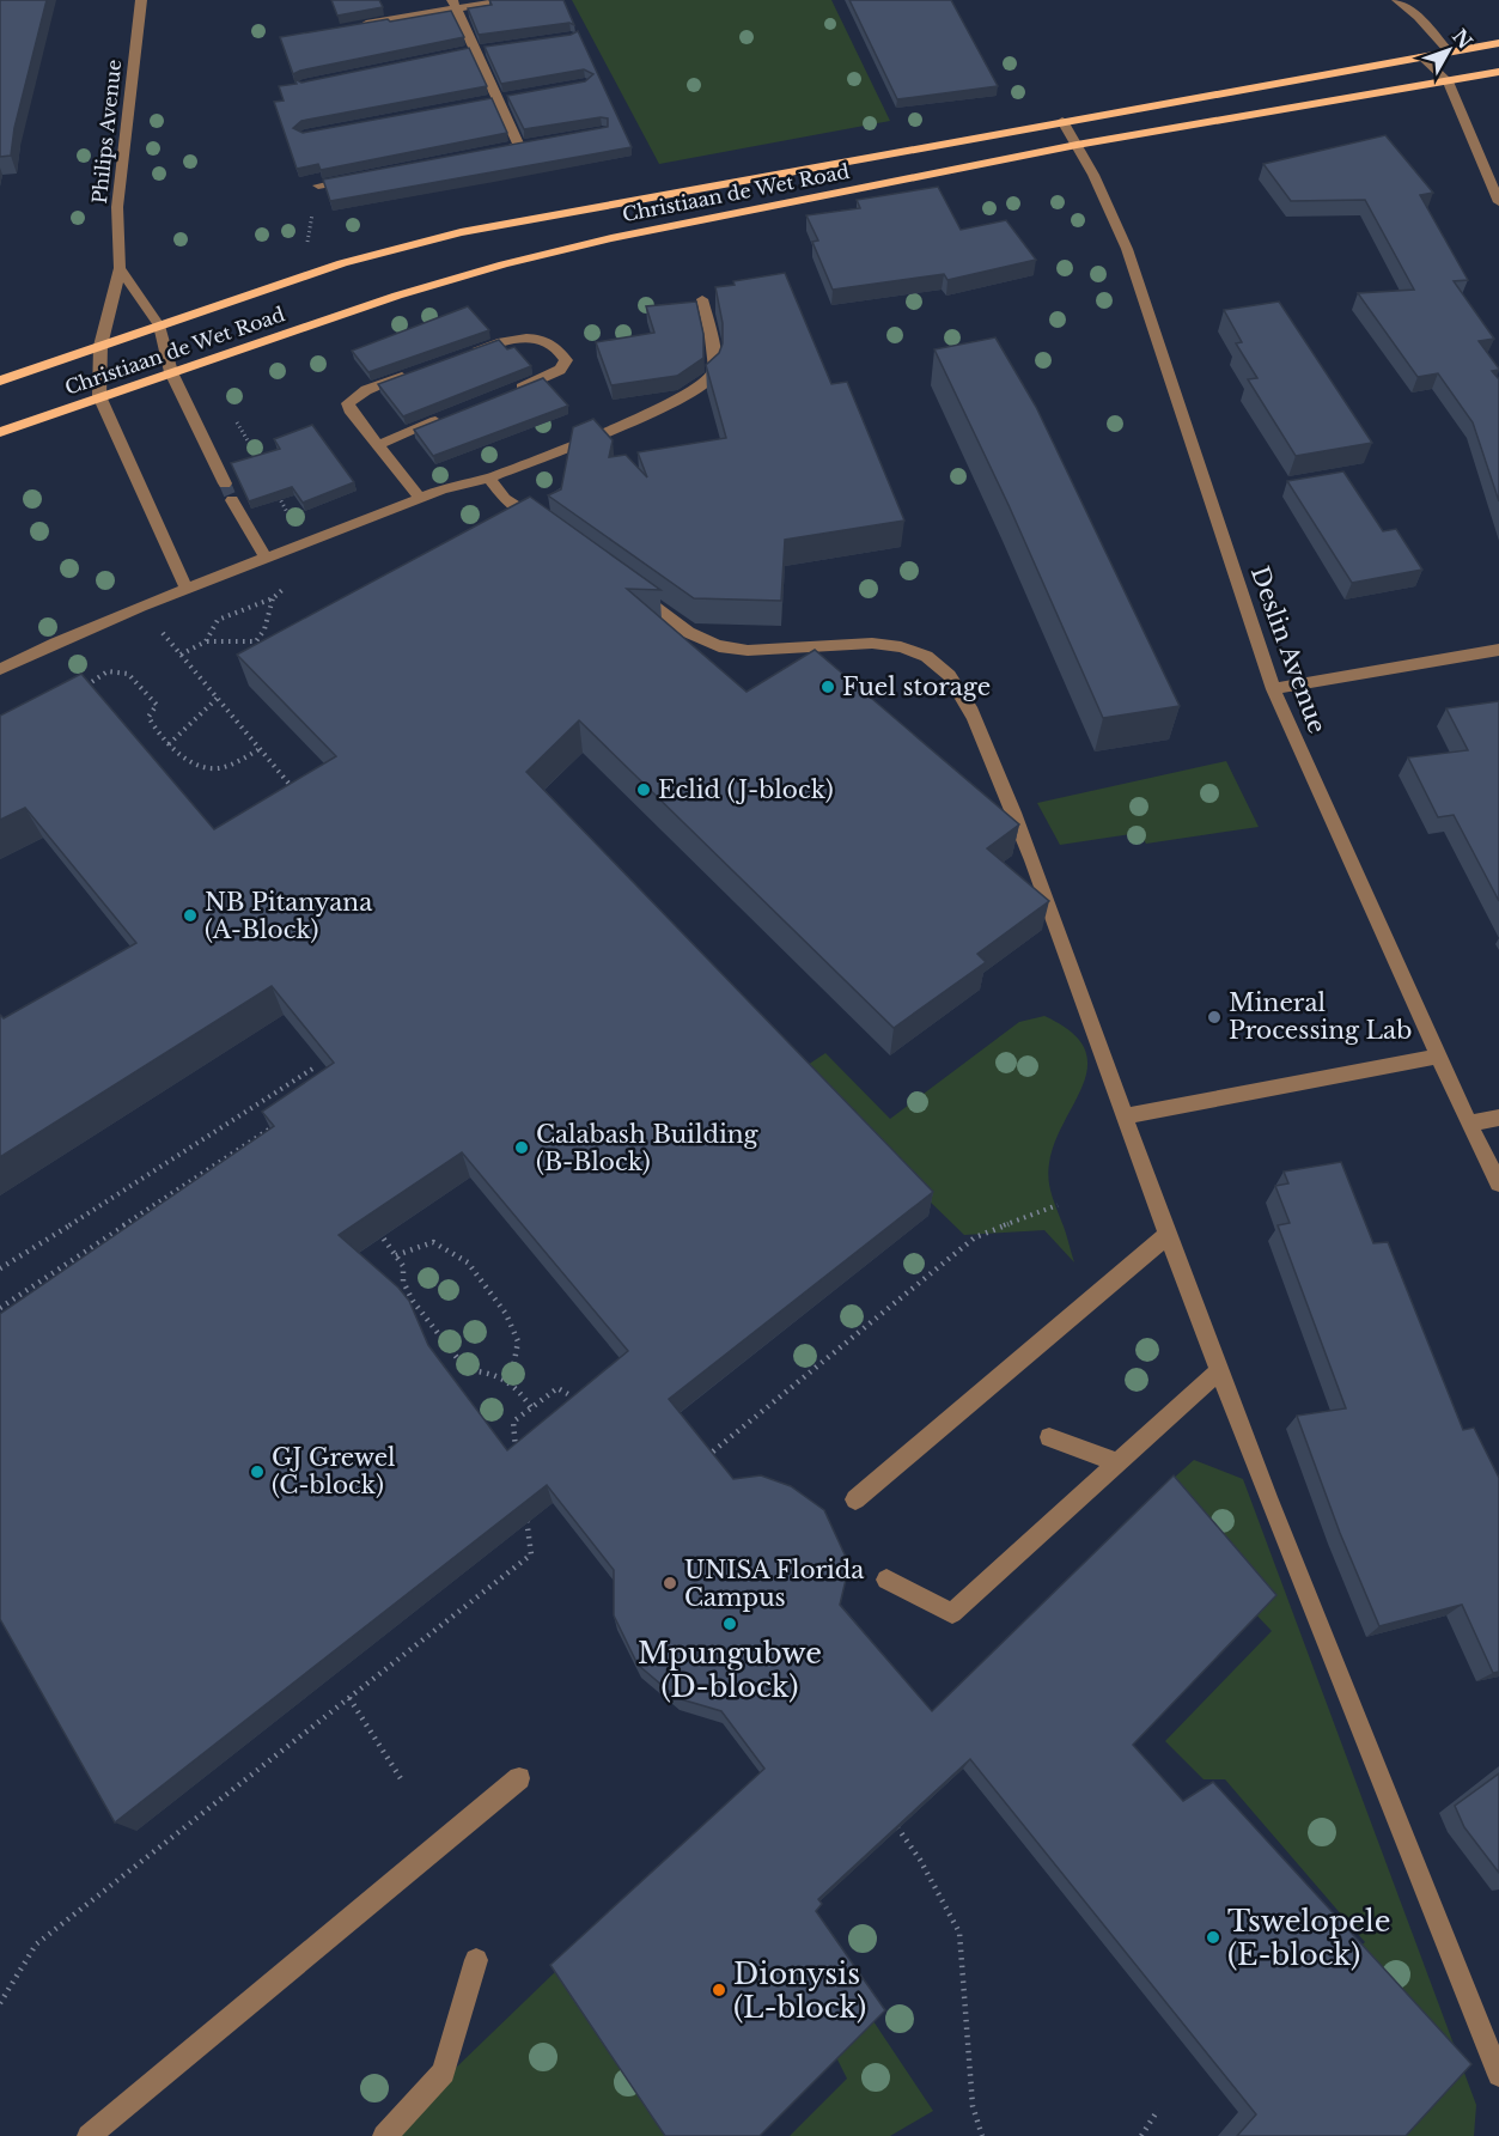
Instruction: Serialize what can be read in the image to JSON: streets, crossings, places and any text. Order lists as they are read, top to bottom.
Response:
{
  "streets": {
    "main road": ["Christiaan de Wet Road"],
    "street": ["Philips Avenue", "Deslin Avenue"]
  },
  "crossings": [
    ["Philips Avenue", "Christiaan de Wet Road"],
    ["Christiaan de Wet Road", "Deslin Avenue"]
  ],
  "places": [
    "Fuel storage",
    "Eclid (J-block)",
    "NB Pitanyana (A-Block)",
    "Mineral Processing Lab",
    "Calabash Building (B-Block)",
    "GJ Grewel (C-block)",
    "UNISA Florida Campus",
    "Mpungubwe (D-block)",
    "Tswelopele (E-block)",
    "Dionysis (L-block)"
  ],
  "north": "top right"
}
